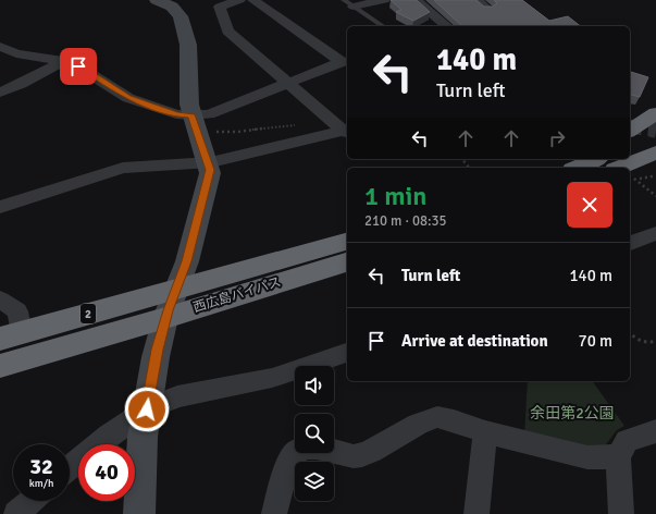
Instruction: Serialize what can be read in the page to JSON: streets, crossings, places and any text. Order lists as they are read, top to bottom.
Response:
{
  "streets": {
    "highway": ["西広島バイパス", "2"]
  },
  "parks": ["余田第2公園"],
  "page": {
    "turn": ["140 m", "Turn left"],
    "heading": ["1 min", "210 m · 08:35"],
    "list": [
      {
        "name": "Turn left",
        "value": "140 m"
      },
      {
        "name": "Arrive at destination",
        "value": "70 m"
      }
    ],
    "speed": "32 km/h",
    "limit": "40"
  }
}
